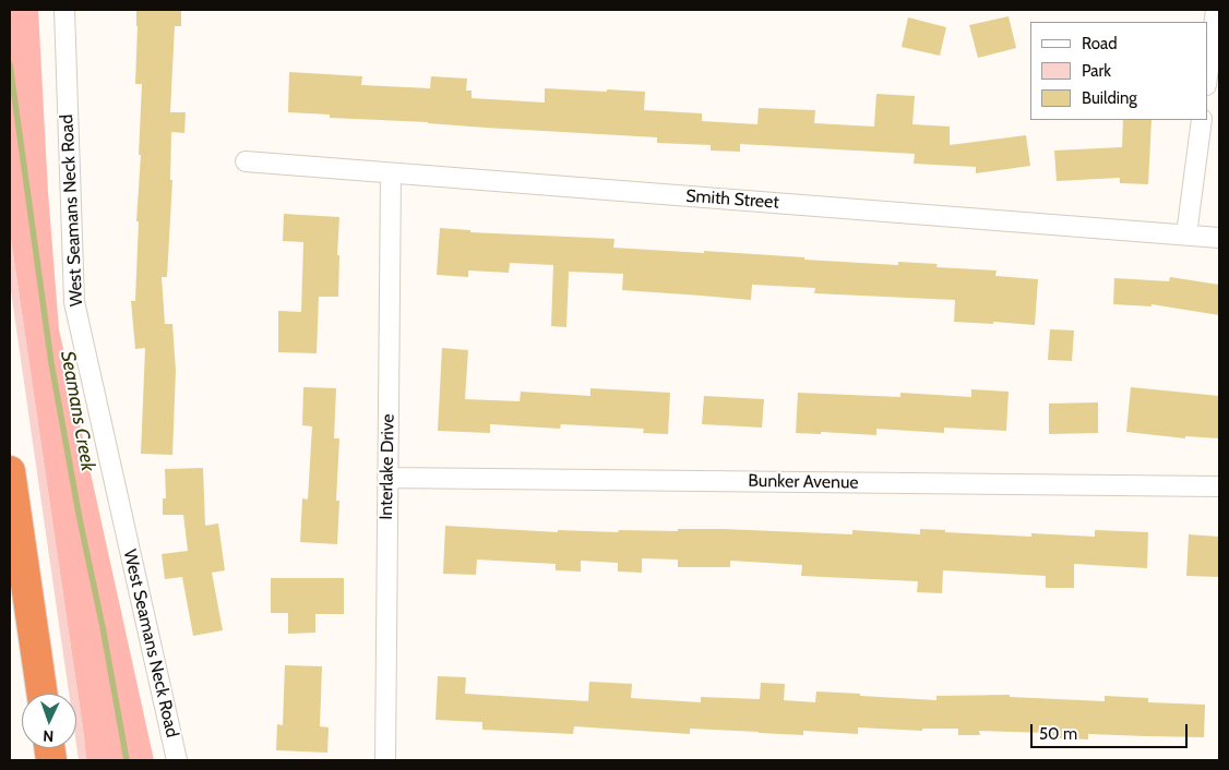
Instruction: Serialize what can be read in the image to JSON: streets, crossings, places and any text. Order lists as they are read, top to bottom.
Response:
{
  "streets": {
    "street": [
      "Smith Street",
      "West Seamans Neck Road",
      "Interlake Drive",
      "Bunker Avenue"
    ]
  },
  "crossings": [
    ["Smith Street", "Interlake Drive"],
    ["Interlake Drive", "Bunker Avenue"]
  ],
  "water": ["Seamans Creek"],
  "legend": ["Road", "Park", "Building"],
  "scale_bar": "50 m",
  "north": "bottom"
}
